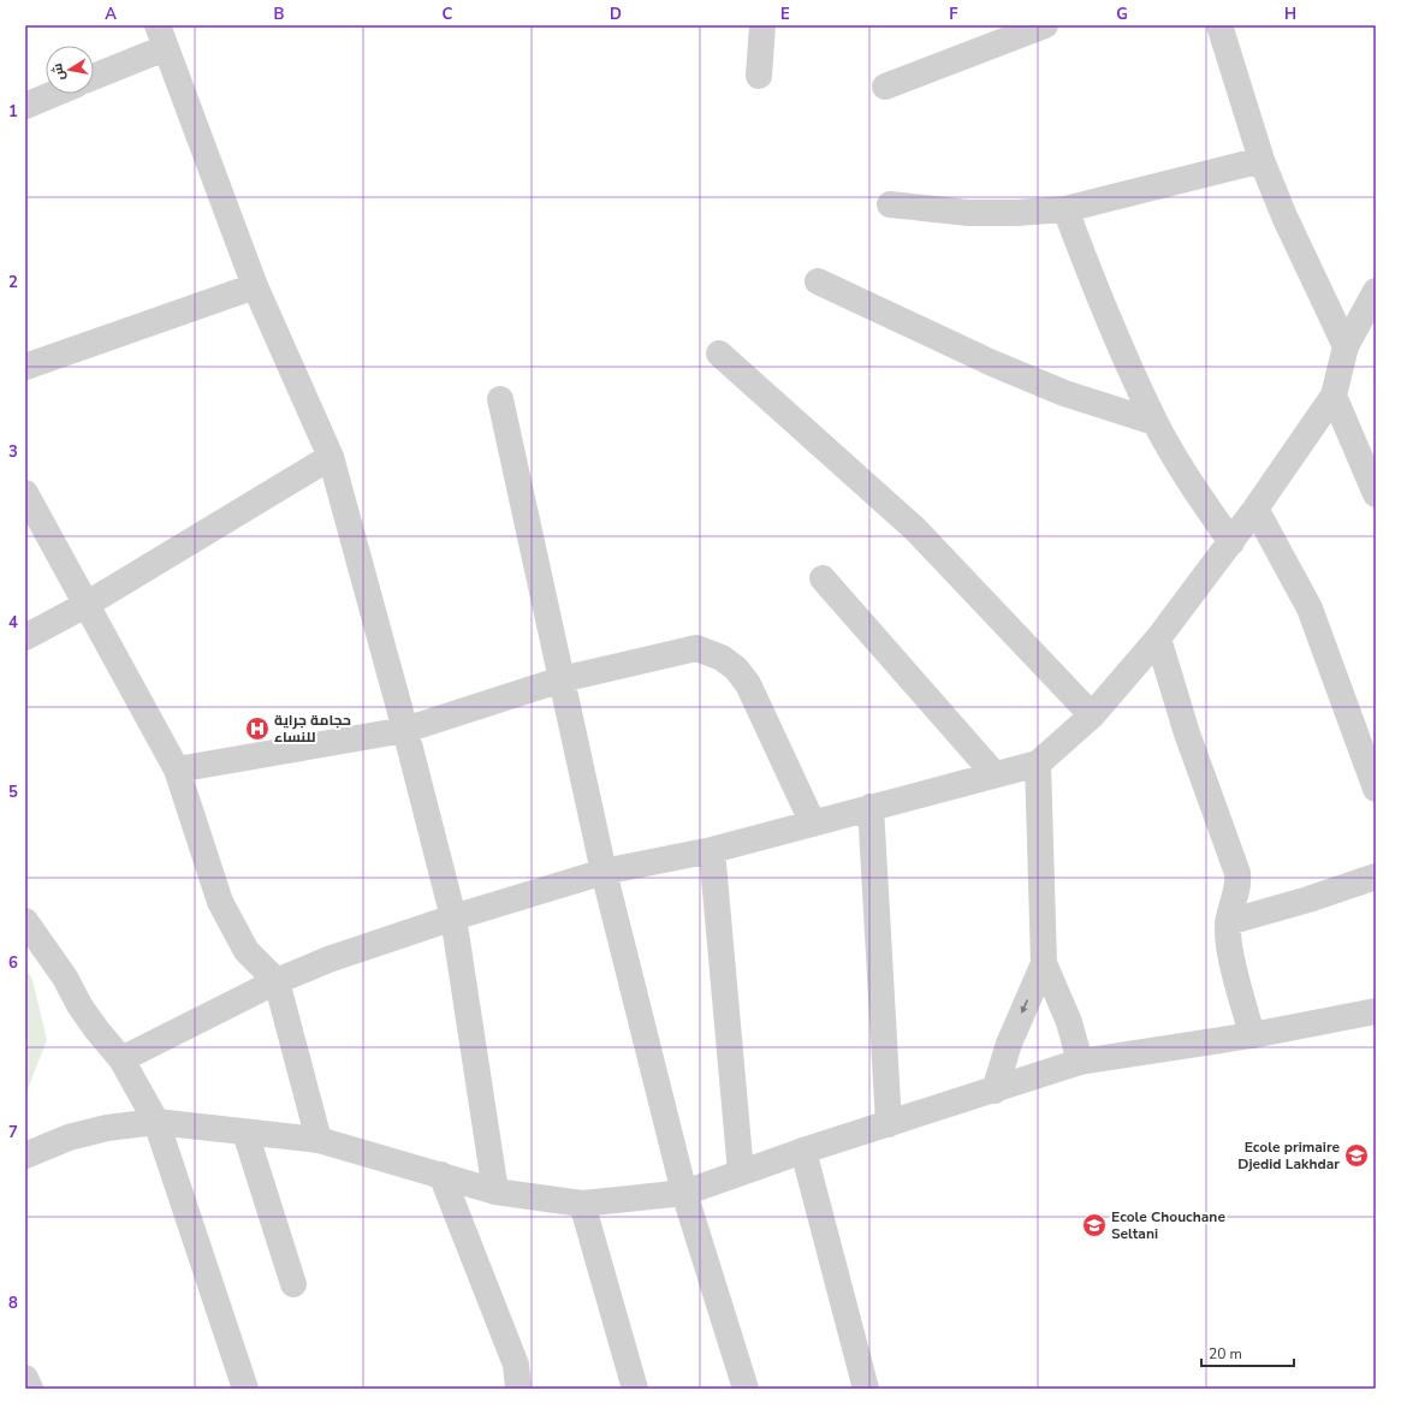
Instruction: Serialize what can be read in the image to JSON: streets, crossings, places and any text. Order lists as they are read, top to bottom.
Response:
{
  "places": {
    "hospital": ["حجامة جراية للنساء"],
    "school or university": ["Ecole primaire Djedid Lakhdar", "Ecole Chouchane Seltani"]
  },
  "scale_bar": "20 m",
  "north": "left",
  "grid": {
    "columns": [
      "A",
      "B",
      "C",
      "D",
      "E",
      "F",
      "G",
      "H"
    ],
    "rows": [
      "1",
      "2",
      "3",
      "4",
      "5",
      "6",
      "7",
      "8"
    ]
  }
}
